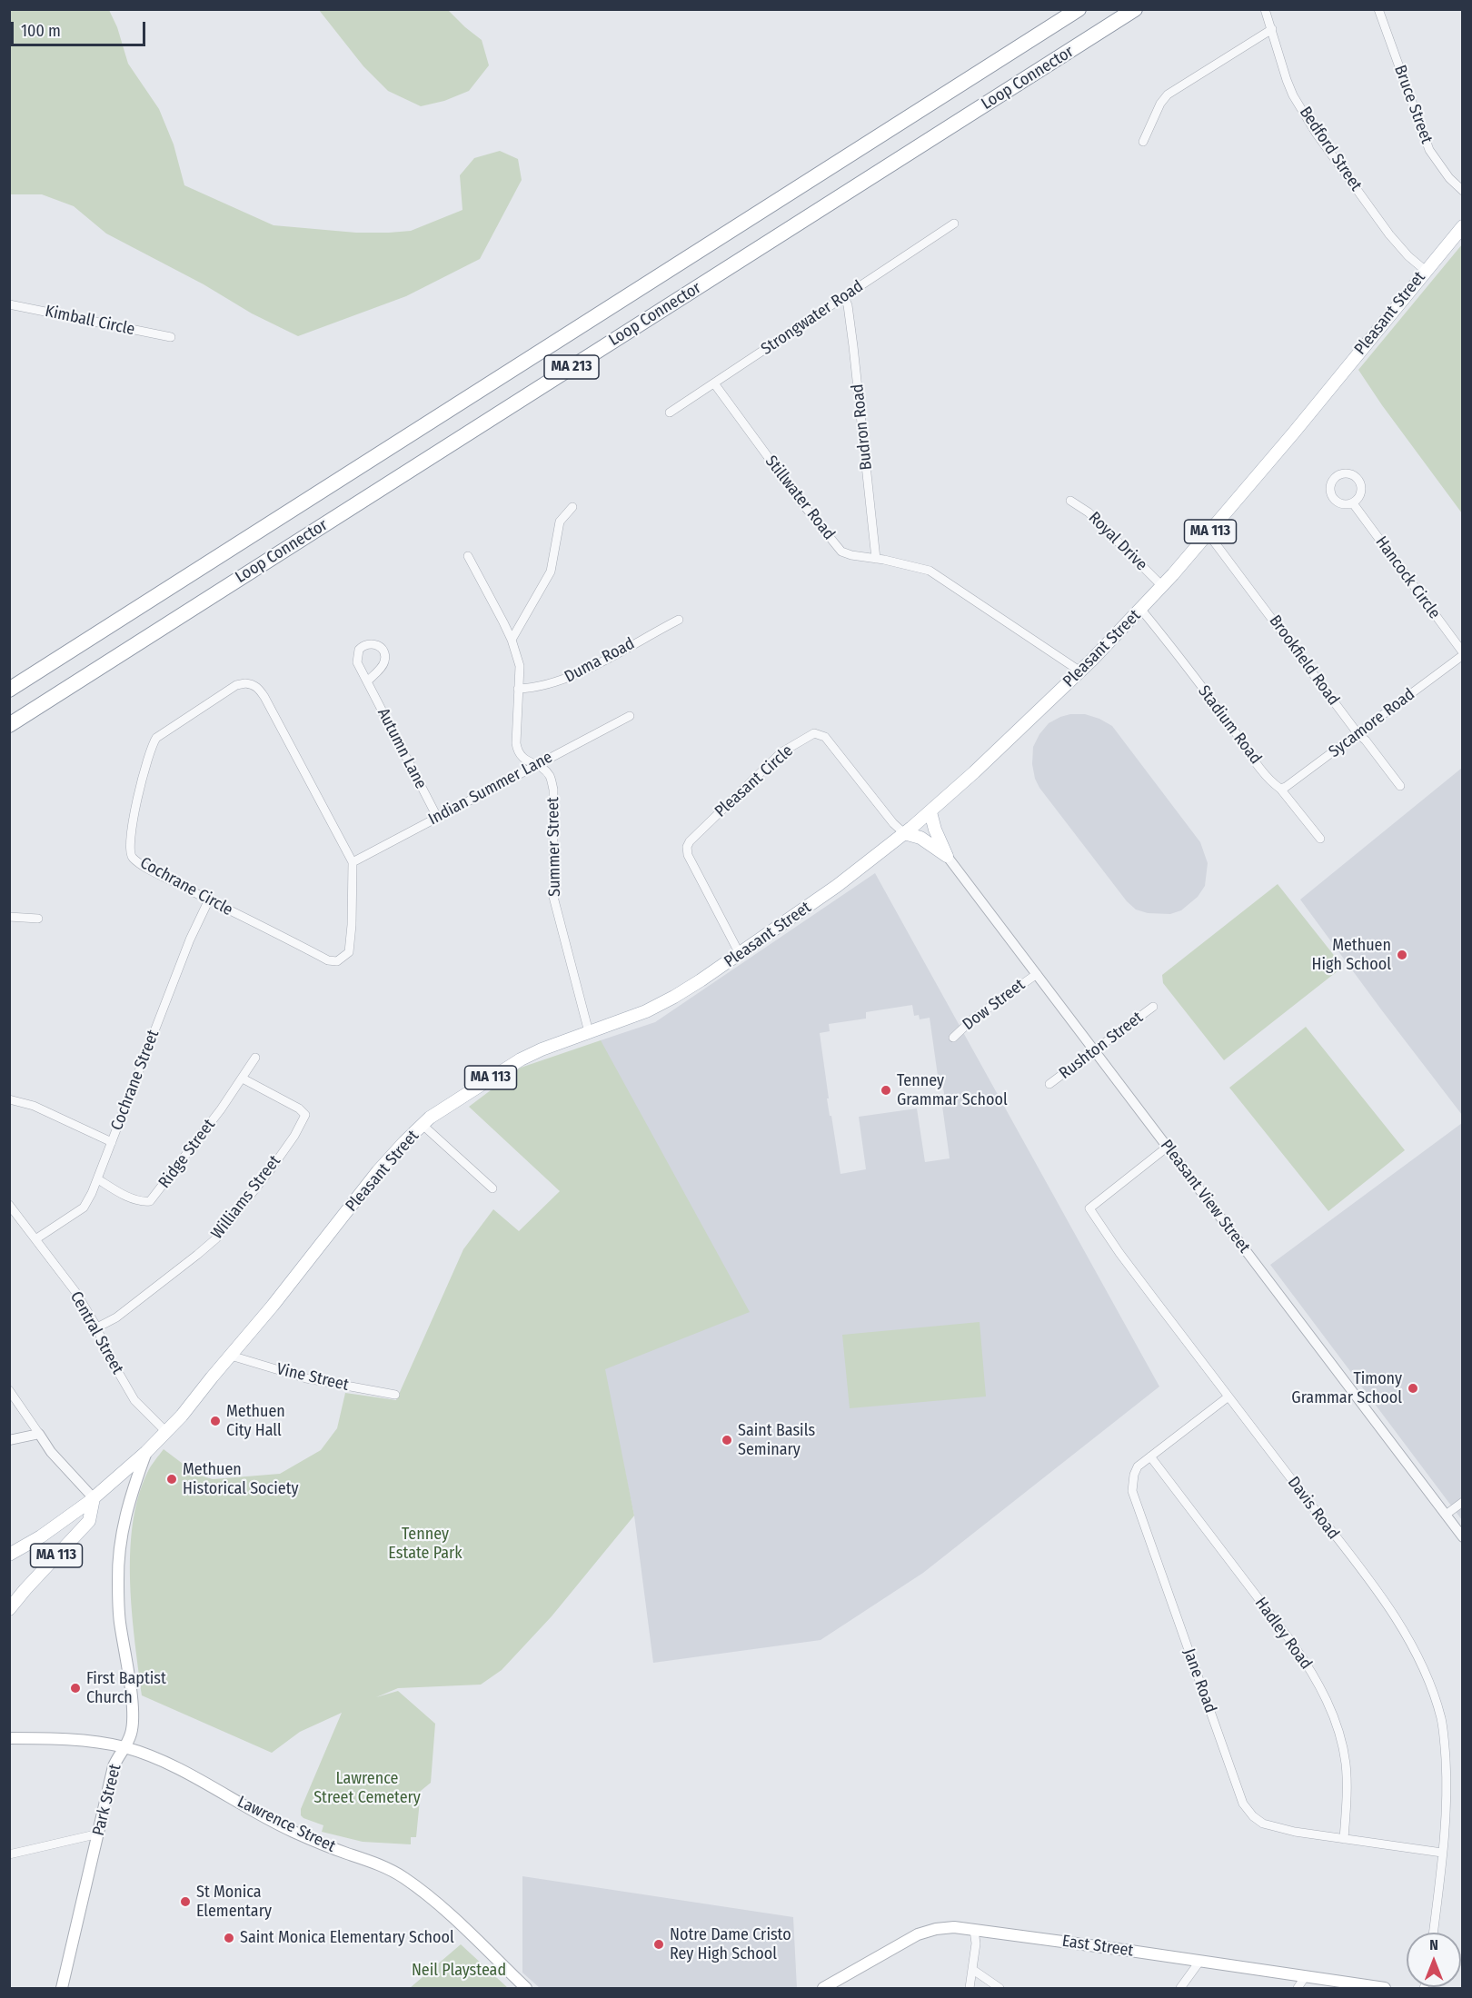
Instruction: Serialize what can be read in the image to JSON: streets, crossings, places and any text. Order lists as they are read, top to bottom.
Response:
{
  "streets": {
    "highway": ["Loop Connector", "MA 213"],
    "main road": [
      "Pleasant Street",
      "MA 113",
      "Park Street",
      "Lawrence Street",
      "East Street"
    ],
    "street": [
      "Bruce Street",
      "Bedford Street",
      "Strongwater Road",
      "Kimball Circle",
      "Budron Road",
      "Stillwater Road",
      "Royal Drive",
      "Hancock Circle",
      "Duma Road",
      "Brookfield Road",
      "Sycamore Road",
      "Stadium Road",
      "Autumn Lane",
      "Pleasant Circle",
      "Indian Summer Lane",
      "Summer Street",
      "Cochrane Circle",
      "Dow Street",
      "Rushton Street",
      "Cochrane Street",
      "Ridge Street",
      "Pleasant View Street",
      "Williams Street",
      "Central Street",
      "Vine Street",
      "Davis Road",
      "Hadley Road",
      "Jane Road"
    ]
  },
  "crossings": [
    ["Bedford Street", "Pleasant Street"],
    ["Pleasant Street", "Stillwater Road"],
    ["Pleasant Street", "MA 113"],
    ["Pleasant Street", "Royal Drive"],
    ["Pleasant Street", "Brookfield Road"],
    ["Pleasant Street", "Stadium Road"],
    ["Pleasant Street", "Pleasant Circle"],
    ["Pleasant Street", "Summer Street"],
    ["Pleasant Street", "Central Street"],
    ["Pleasant Street", "Vine Street"],
    ["Pleasant Street", "Park Street"],
    ["Strongwater Road", "Budron Road"],
    ["Strongwater Road", "Stillwater Road"],
    ["Budron Road", "Stillwater Road"],
    ["Hancock Circle", "Sycamore Road"],
    ["Duma Road", "Summer Street"],
    ["Brookfield Road", "Sycamore Road"],
    ["Sycamore Road", "Stadium Road"],
    ["Autumn Lane", "Indian Summer Lane"],
    ["Indian Summer Lane", "Summer Street"],
    ["Indian Summer Lane", "Cochrane Circle"],
    ["Cochrane Circle", "Cochrane Street"],
    ["Dow Street", "Pleasant View Street"],
    ["Rushton Street", "Pleasant View Street"],
    ["Cochrane Street", "Ridge Street"],
    ["Cochrane Street", "Central Street"],
    ["Ridge Street", "Williams Street"],
    ["Pleasant View Street", "Davis Road"],
    ["Williams Street", "Central Street"],
    ["Davis Road", "Jane Road"],
    ["Hadley Road", "Jane Road"],
    ["Park Street", "Lawrence Street"]
  ],
  "parks": ["Tenney Estate Park", "Lawrence Street Cemetery", "Neil Playstead"],
  "places": [
    "Methuen High School",
    "Tenney Grammar School",
    "Timony Grammar School",
    "Methuen City Hall",
    "Saint Basils Seminary",
    "Methuen Historical Society",
    "First Baptist Church",
    "St Monica Elementary",
    "Saint Monica Elementary School",
    "Notre Dame Cristo Rey High School"
  ],
  "scale_bar": "100 m",
  "north": "top"
}
